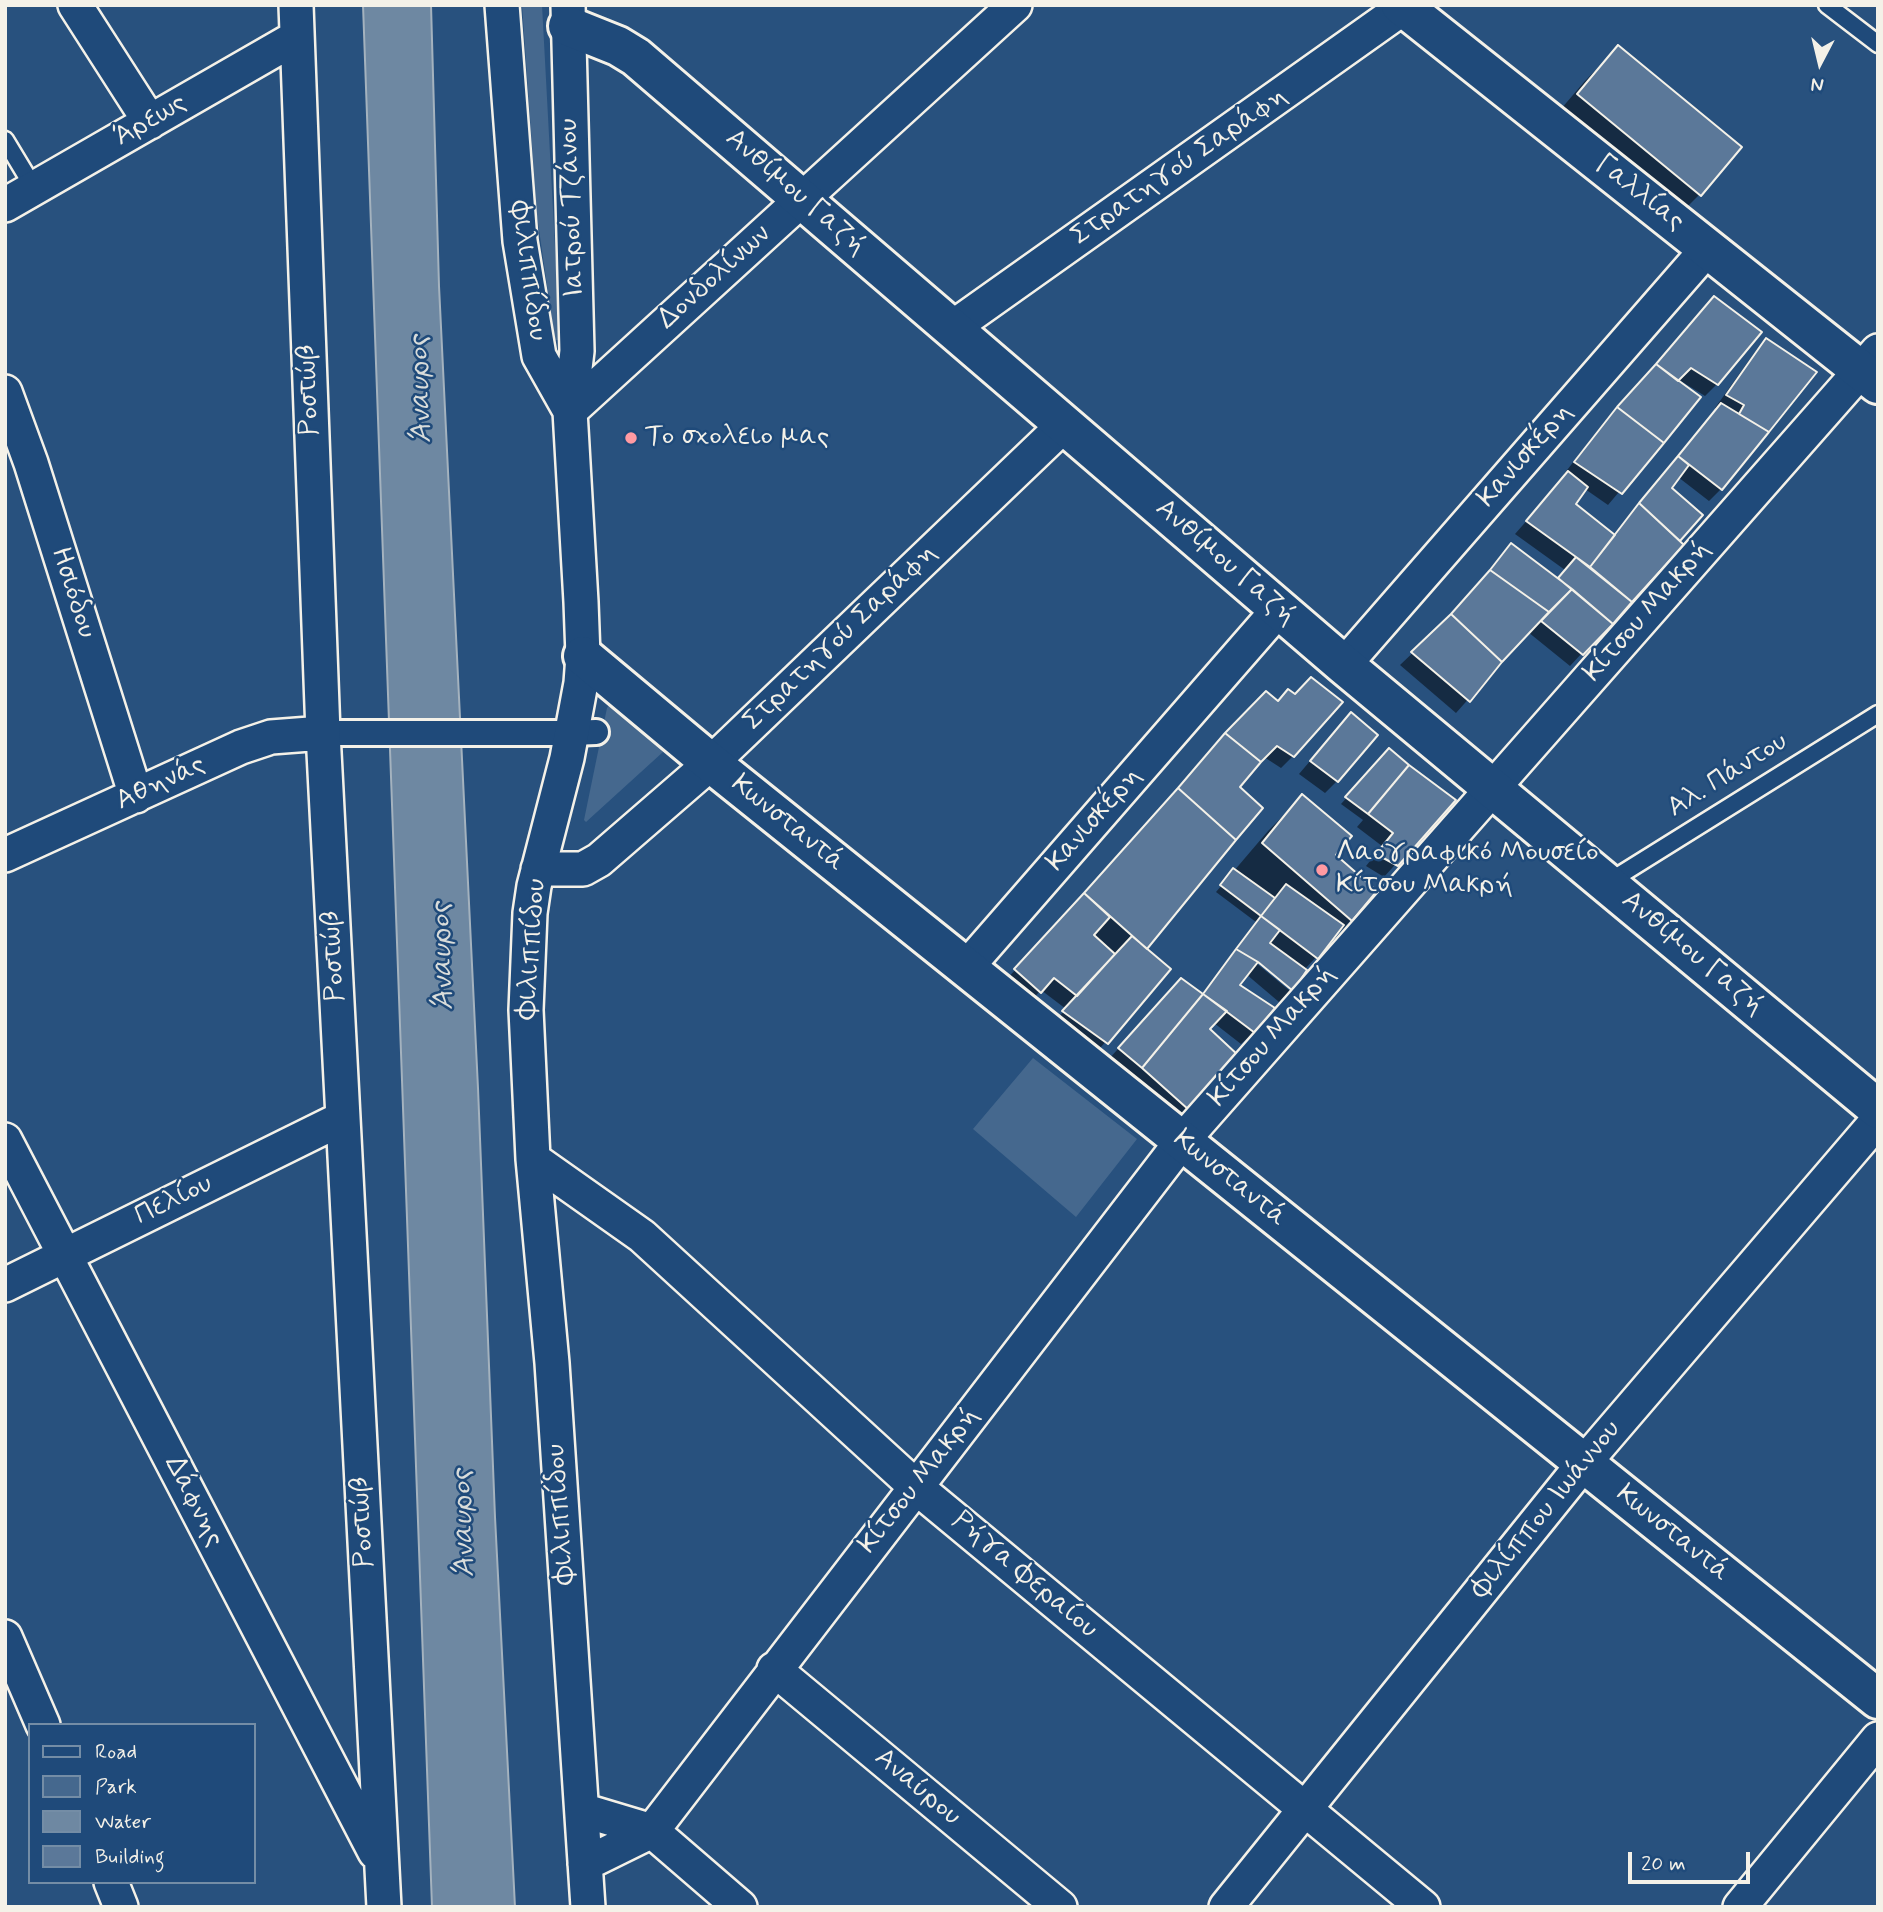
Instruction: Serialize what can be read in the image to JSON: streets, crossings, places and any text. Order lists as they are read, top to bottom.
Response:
{
  "streets": {
    "street": [
      "Άρεως",
      "Στρατηγού Σαράφη",
      "Ανθίμου Γαζή",
      "Γαλλίας",
      "Ιατρού Τζάνου",
      "Φιλιππίδου",
      "Δονδολίνων",
      "Ροστώβ",
      "Κανισκέρη",
      "Ησιόδου",
      "Κίτσου Μακρή",
      "Αθηνάς",
      "Κωνσταντά",
      "Πελίου",
      "Δάφνης",
      "Φιλίππου Ιωάννου",
      "Ρήγα Φεραίου",
      "Αναύρου"
    ],
    "lane": ["Αλ. Πάντου"]
  },
  "crossings": [
    ["Άρεως", "Ροστώβ"],
    ["Στρατηγού Σαράφη", "Ανθίμου Γαζή"],
    ["Στρατηγού Σαράφη", "Γαλλίας"],
    ["Στρατηγού Σαράφη", "Φιλιππίδου"],
    ["Στρατηγού Σαράφη", "Κωνσταντά"],
    ["Ανθίμου Γαζή", "Ιατρού Τζάνου"],
    ["Ανθίμου Γαζή", "Δονδολίνων"],
    ["Ανθίμου Γαζή", "Κανισκέρη"],
    ["Ανθίμου Γαζή", "Κίτσου Μακρή"],
    ["Ανθίμου Γαζή", "Αλ. Πάντου"],
    ["Γαλλίας", "Κανισκέρη"],
    ["Γαλλίας", "Κίτσου Μακρή"],
    ["Ιατρού Τζάνου", "Φιλιππίδου"],
    ["Ιατρού Τζάνου", "Δονδολίνων"],
    ["Φιλιππίδου", "Δονδολίνων"],
    ["Φιλιππίδου", "Κίτσου Μακρή"],
    ["Φιλιππίδου", "Κωνσταντά"],
    ["Φιλιππίδου", "Ρήγα Φεραίου"],
    ["Ροστώβ", "Αθηνάς"],
    ["Ροστώβ", "Πελίου"],
    ["Ροστώβ", "Δάφνης"],
    ["Κανισκέρη", "Κωνσταντά"],
    ["Ησιόδου", "Αθηνάς"],
    ["Κίτσου Μακρή", "Κωνσταντά"],
    ["Κίτσου Μακρή", "Ρήγα Φεραίου"],
    ["Κίτσου Μακρή", "Αναύρου"],
    ["Κωνσταντά", "Φιλίππου Ιωάννου"],
    ["Πελίου", "Δάφνης"],
    ["Φιλίππου Ιωάννου", "Ρήγα Φεραίου"]
  ],
  "water": ["Άναυρος"],
  "places": ["Το σχολειο μας", "Λαογραφικό Μουσείο Κίτσου Μακρή"],
  "legend": [
    "Road",
    "Park",
    "Water",
    "Building"
  ],
  "scale_bar": "20 m",
  "north": "bottom"
}
